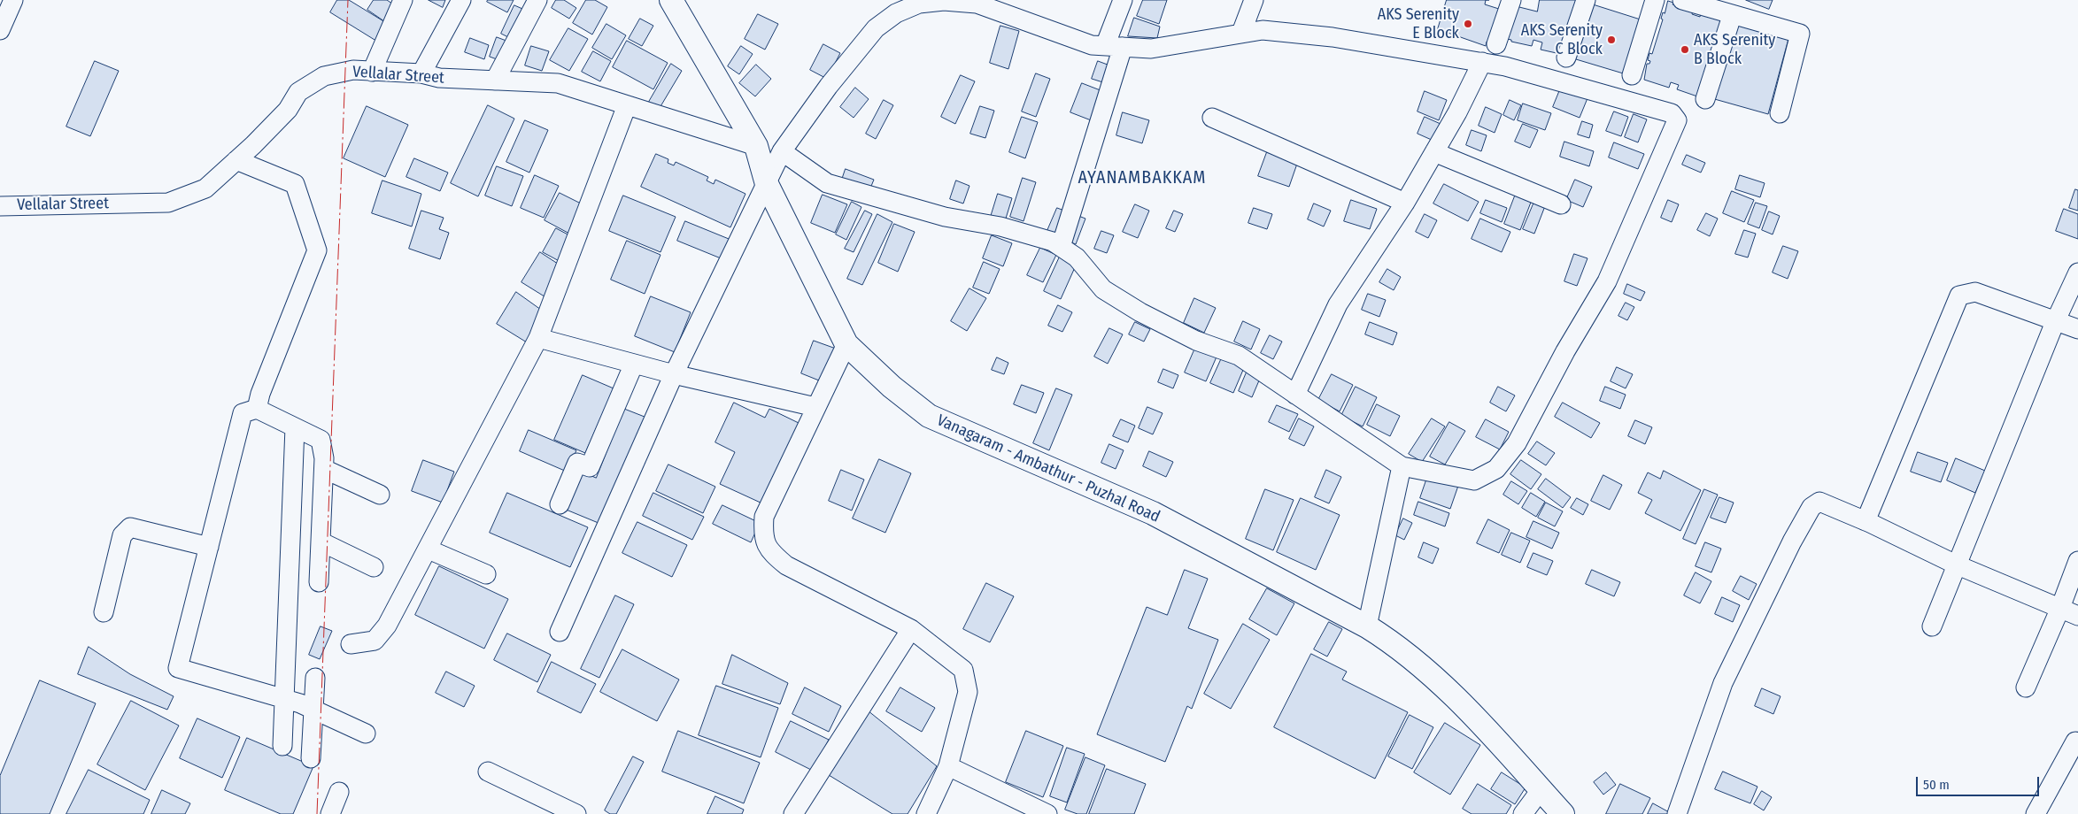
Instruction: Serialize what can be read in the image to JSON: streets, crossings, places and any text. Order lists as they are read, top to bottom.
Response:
{
  "streets": {
    "main road": ["Vanagaram - Ambathur - Puzhal Road"],
    "street": ["Vellalar Street"]
  },
  "crossings": [
    ["Vellalar Street", "Vanagaram - Ambathur - Puzhal Road"]
  ],
  "districts": ["AYANAMBAKKAM"],
  "places": ["AKS Serenity E Block", "AKS Serenity C Block", "AKS Serenity B Block"],
  "scale_bar": "50 m"
}
